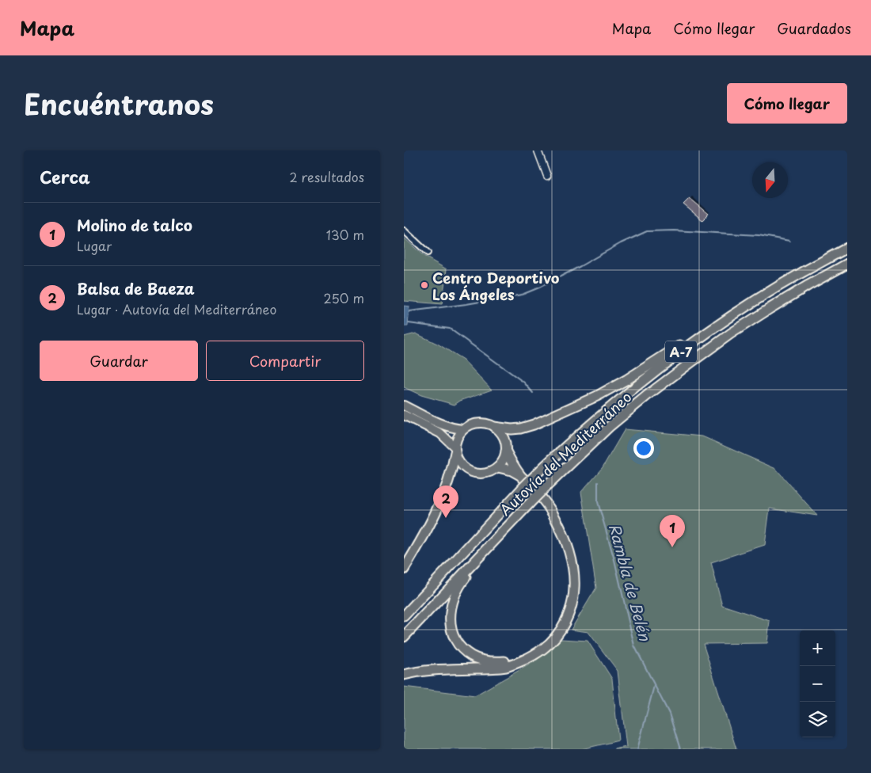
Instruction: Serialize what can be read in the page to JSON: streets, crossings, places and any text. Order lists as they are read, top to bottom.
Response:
{
  "streets": {
    "highway": ["A-7", "Autovía del Mediterráneo"]
  },
  "water": ["Rambla de Belén"],
  "places": ["Centro Deportivo Los Ángeles"],
  "north": "bottom",
  "page": {
    "header": "Mapa",
    "nav": ["Mapa", "Cómo llegar", "Guardados"],
    "title": "Encuéntranos",
    "buttons": [
      "Cómo llegar",
      ["Guardar", "Compartir"]
    ],
    "heading": ["Cerca", "2 resultados"],
    "list": [
      {
        "mark": "1",
        "name": "Molino de talco",
        "note": "Lugar",
        "value": "130 m"
      },
      {
        "mark": "2",
        "name": "Balsa de Baeza",
        "note": "Lugar · Autovía del Mediterráneo",
        "value": "250 m"
      }
    ],
    "pins": ["2", "1"],
    "map_buttons": ["+", "−"]
  }
}
